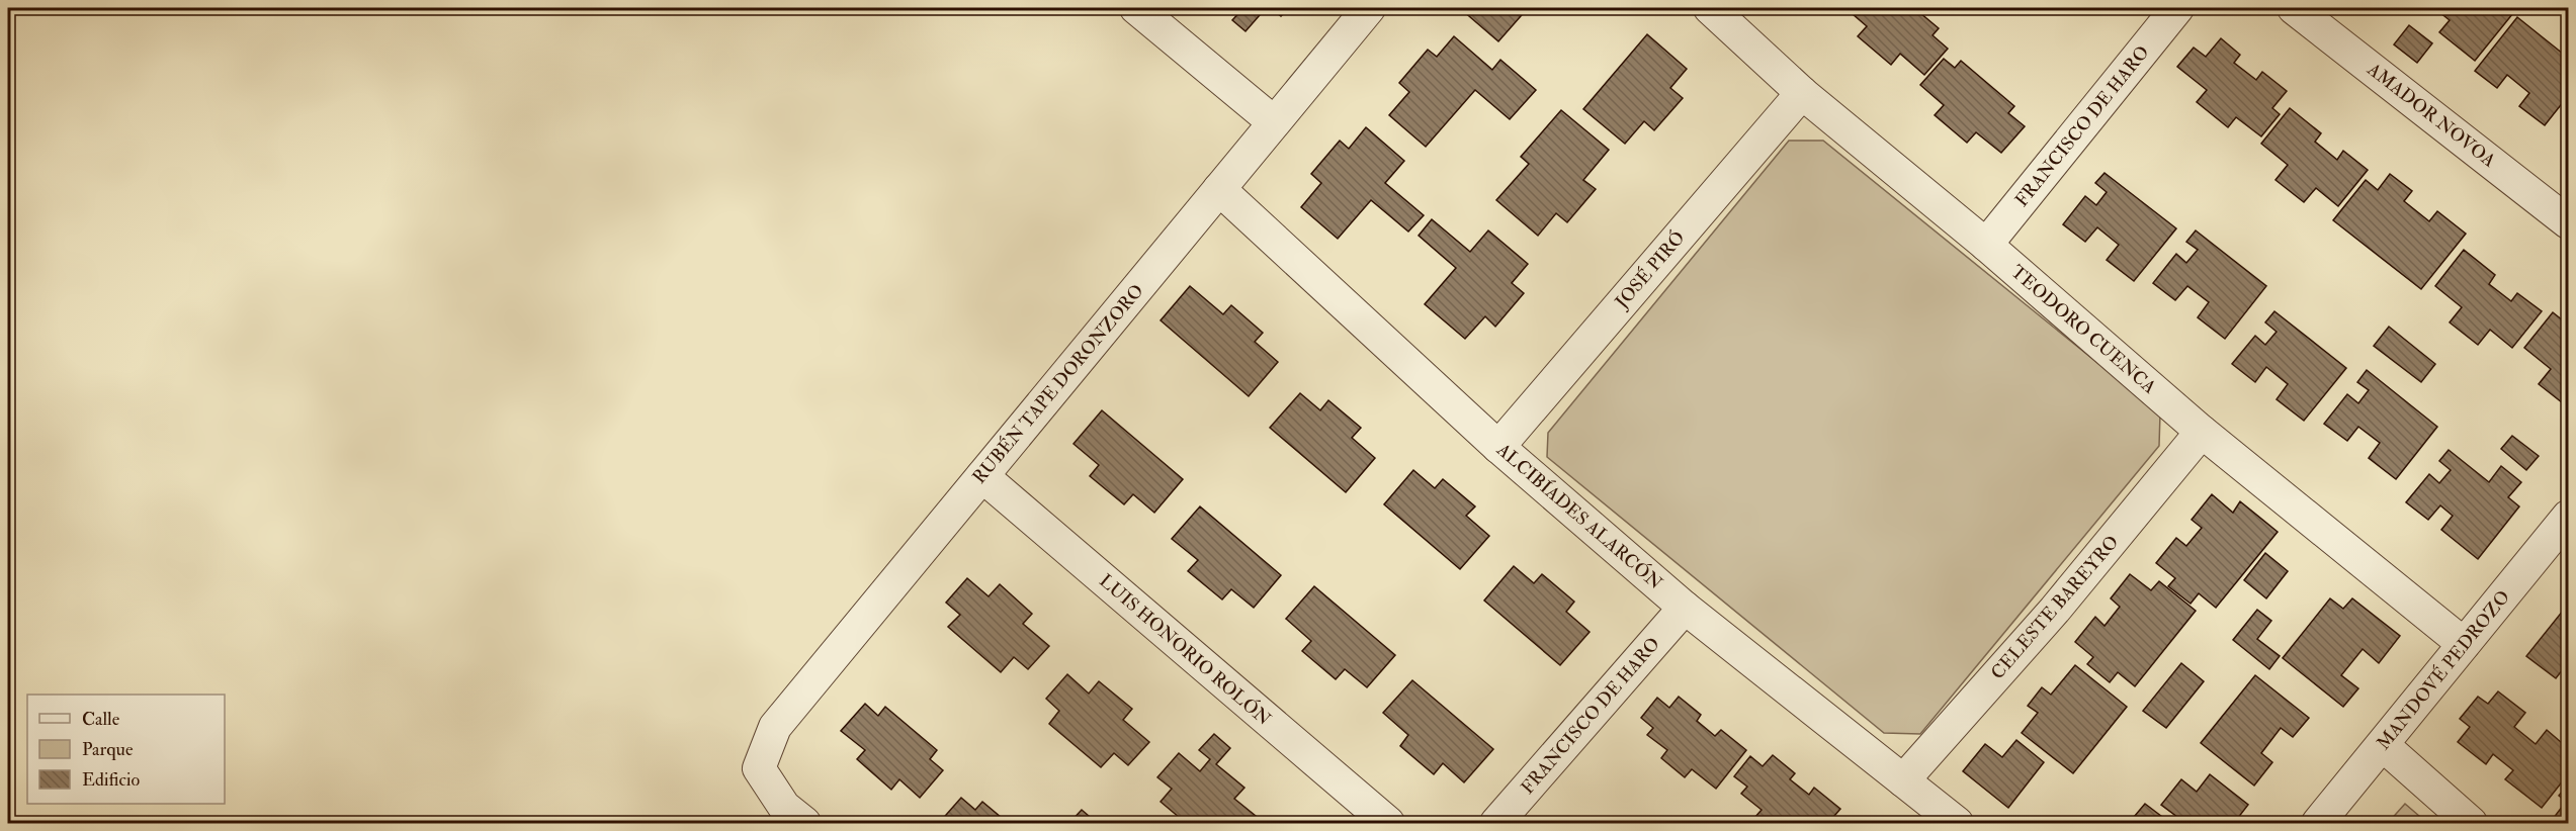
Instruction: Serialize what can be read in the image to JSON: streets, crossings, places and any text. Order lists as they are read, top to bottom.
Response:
{
  "streets": {
    "street": [
      "AMADOR NOVOA",
      "FRANCISCO DE HARO",
      "JOSÉ PIRÓ",
      "TEODORO CUENCA",
      "RUBÉN TAPE DORONZORO",
      "ALCIBÍADES ALARCÓN",
      "CELESTE BAREYRO",
      "LUIS HONORIO ROLÓN",
      "MANDOVÉ PEDROZO"
    ]
  },
  "crossings": [
    ["FRANCISCO DE HARO", "TEODORO CUENCA"],
    ["FRANCISCO DE HARO", "ALCIBÍADES ALARCÓN"],
    ["JOSÉ PIRÓ", "TEODORO CUENCA"],
    ["JOSÉ PIRÓ", "ALCIBÍADES ALARCÓN"],
    ["TEODORO CUENCA", "CELESTE BAREYRO"],
    ["TEODORO CUENCA", "MANDOVÉ PEDROZO"],
    ["RUBÉN TAPE DORONZORO", "ALCIBÍADES ALARCÓN"],
    ["RUBÉN TAPE DORONZORO", "LUIS HONORIO ROLÓN"],
    ["ALCIBÍADES ALARCÓN", "CELESTE BAREYRO"]
  ],
  "legend": ["Calle", "Parque", "Edificio"]
}
